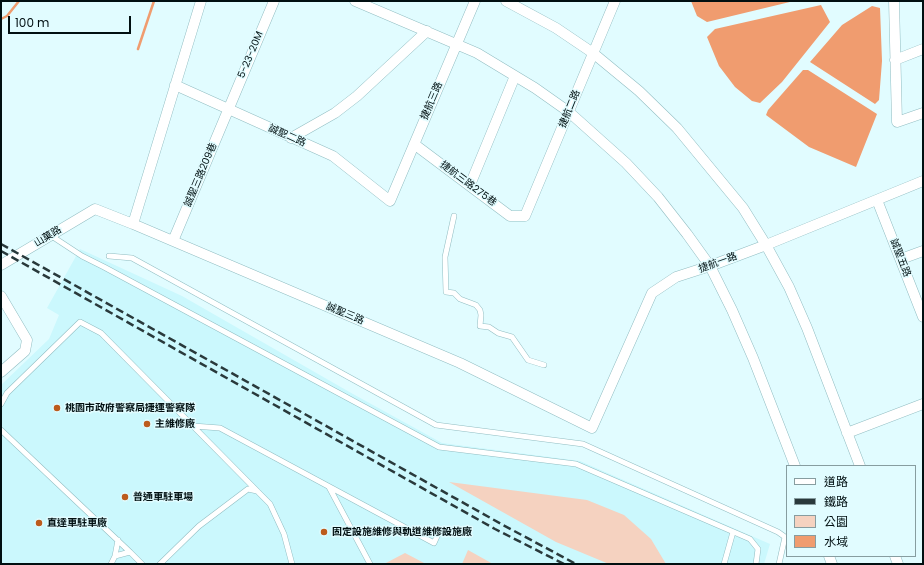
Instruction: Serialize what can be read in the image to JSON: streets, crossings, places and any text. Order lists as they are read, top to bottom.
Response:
{
  "streets": {
    "street": [
      "5-23-20M",
      "捷航三路",
      "捷航二路",
      "誠聖二路",
      "誠聖三路209巷",
      "捷航三路275巷",
      "山菓路",
      "誠聖五路",
      "捷航一路",
      "誠聖三路"
    ]
  },
  "crossings": [
    ["5-23-20M", "誠聖二路"],
    ["5-23-20M", "誠聖三路209巷"],
    ["捷航三路", "誠聖二路"],
    ["捷航三路", "捷航三路275巷"],
    ["捷航二路", "捷航三路275巷"],
    ["誠聖二路", "誠聖三路209巷"],
    ["誠聖三路209巷", "誠聖三路"],
    ["山菓路", "誠聖三路"],
    ["誠聖五路", "捷航一路"],
    ["捷航一路", "誠聖三路"]
  ],
  "places": [
    "桃園市政府警察局捷運警察隊",
    "主維修廠",
    "普通車駐車場",
    "直達車駐車廠",
    "固定設施維修與軌道維修設施廠"
  ],
  "legend": [
    "道路",
    "鐵路",
    "公園",
    "水域"
  ],
  "scale_bar": "100 m"
}
